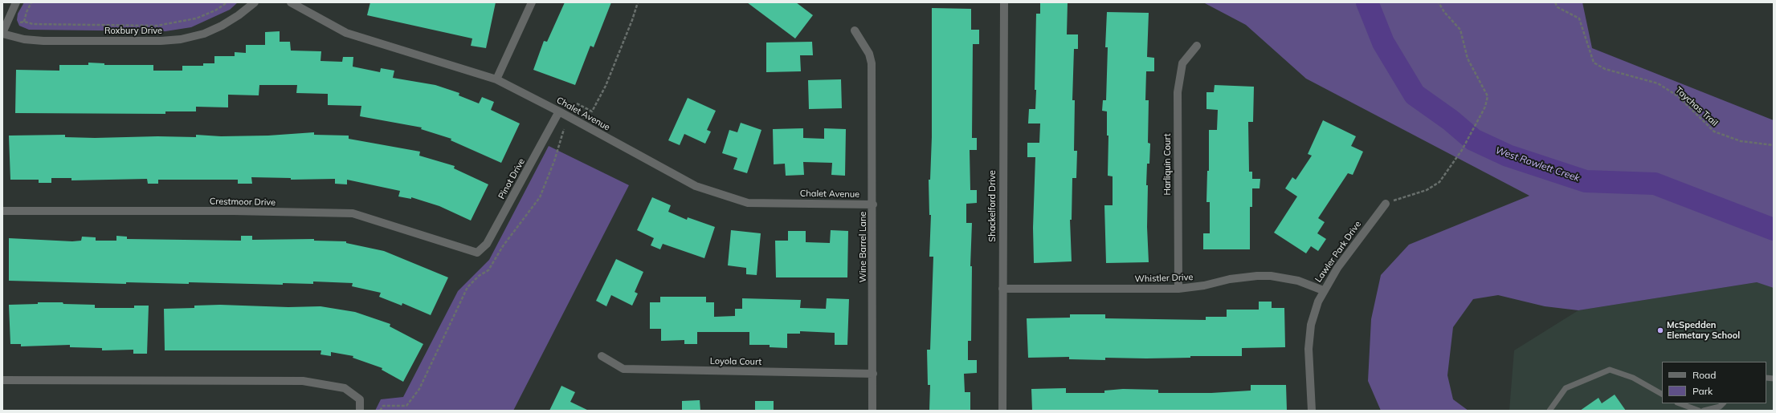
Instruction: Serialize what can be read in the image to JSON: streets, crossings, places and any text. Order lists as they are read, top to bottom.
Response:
{
  "streets": {
    "street": [
      "Roxbury Drive",
      "Chalet Avenue",
      "Harliquin Court",
      "Pinot Drive",
      "Crestmoor Drive",
      "Shackelford Drive",
      "Wine Barrel Lane",
      "Lawler Park Drive",
      "Whistler Drive",
      "Loyola Court"
    ],
    "path": ["Taychas Trail"]
  },
  "crossings": [
    ["Chalet Avenue", "Pinot Drive"],
    ["Chalet Avenue", "Wine Barrel Lane"],
    ["Harliquin Court", "Whistler Drive"],
    ["Pinot Drive", "Crestmoor Drive"],
    ["Shackelford Drive", "Whistler Drive"],
    ["Wine Barrel Lane", "Loyola Court"],
    ["Lawler Park Drive", "Whistler Drive"]
  ],
  "water": ["West Rowlett Creek"],
  "places": ["McSpedden Elemetary School"],
  "legend": ["Road", "Park"]
}
